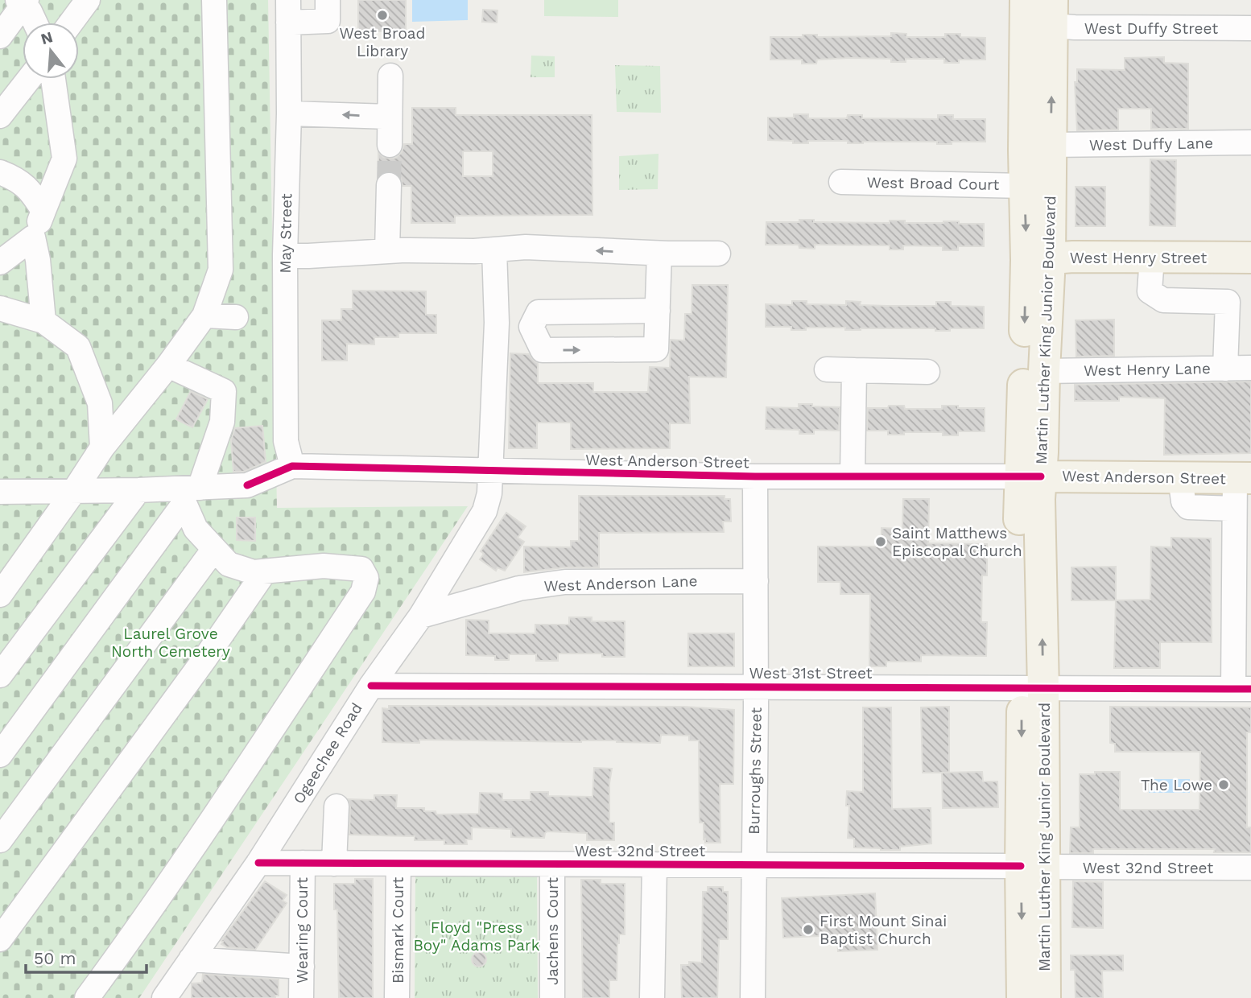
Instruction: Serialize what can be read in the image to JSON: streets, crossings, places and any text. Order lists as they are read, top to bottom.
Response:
{
  "streets": {
    "main road": ["West Henry Street", "Martin Luther King Junior Boulevard", "West Anderson Street"],
    "street": [
      "West Duffy Street",
      "West Duffy Lane",
      "West Broad Court",
      "May Street",
      "West Henry Lane",
      "West Anderson Lane",
      "West 31st Street",
      "Ogeechee Road",
      "Burroughs Street",
      "West 32nd Street",
      "Wearing Court",
      "Bismark Court",
      "Jachens Court"
    ]
  },
  "crossings": [
    ["West Duffy Street", "Martin Luther King Junior Boulevard"],
    ["West Duffy Lane", "Martin Luther King Junior Boulevard"],
    ["West Broad Court", "Martin Luther King Junior Boulevard"],
    ["May Street", "West Anderson Street"],
    ["West Henry Street", "Martin Luther King Junior Boulevard"],
    ["Martin Luther King Junior Boulevard", "West Henry Lane"],
    ["Martin Luther King Junior Boulevard", "West Anderson Street"],
    ["Martin Luther King Junior Boulevard", "West 31st Street"],
    ["Martin Luther King Junior Boulevard", "West 32nd Street"],
    ["West Anderson Street", "Ogeechee Road"],
    ["West Anderson Street", "Burroughs Street"],
    ["West Anderson Lane", "Ogeechee Road"],
    ["West Anderson Lane", "Burroughs Street"],
    ["West 31st Street", "Ogeechee Road"],
    ["West 31st Street", "Burroughs Street"],
    ["Ogeechee Road", "West 32nd Street"],
    ["Burroughs Street", "West 32nd Street"],
    ["West 32nd Street", "Wearing Court"],
    ["West 32nd Street", "Bismark Court"],
    ["West 32nd Street", "Jachens Court"]
  ],
  "parks": ["Laurel Grove North Cemetery", "Floyd \"Press Boy\" Adams Park"],
  "places": [
    "West Broad Library",
    "Saint Matthews Episcopal Church",
    "The Lowe",
    "First Mount Sinai Baptist Church"
  ],
  "scale_bar": "50 m",
  "north": "top"
}
